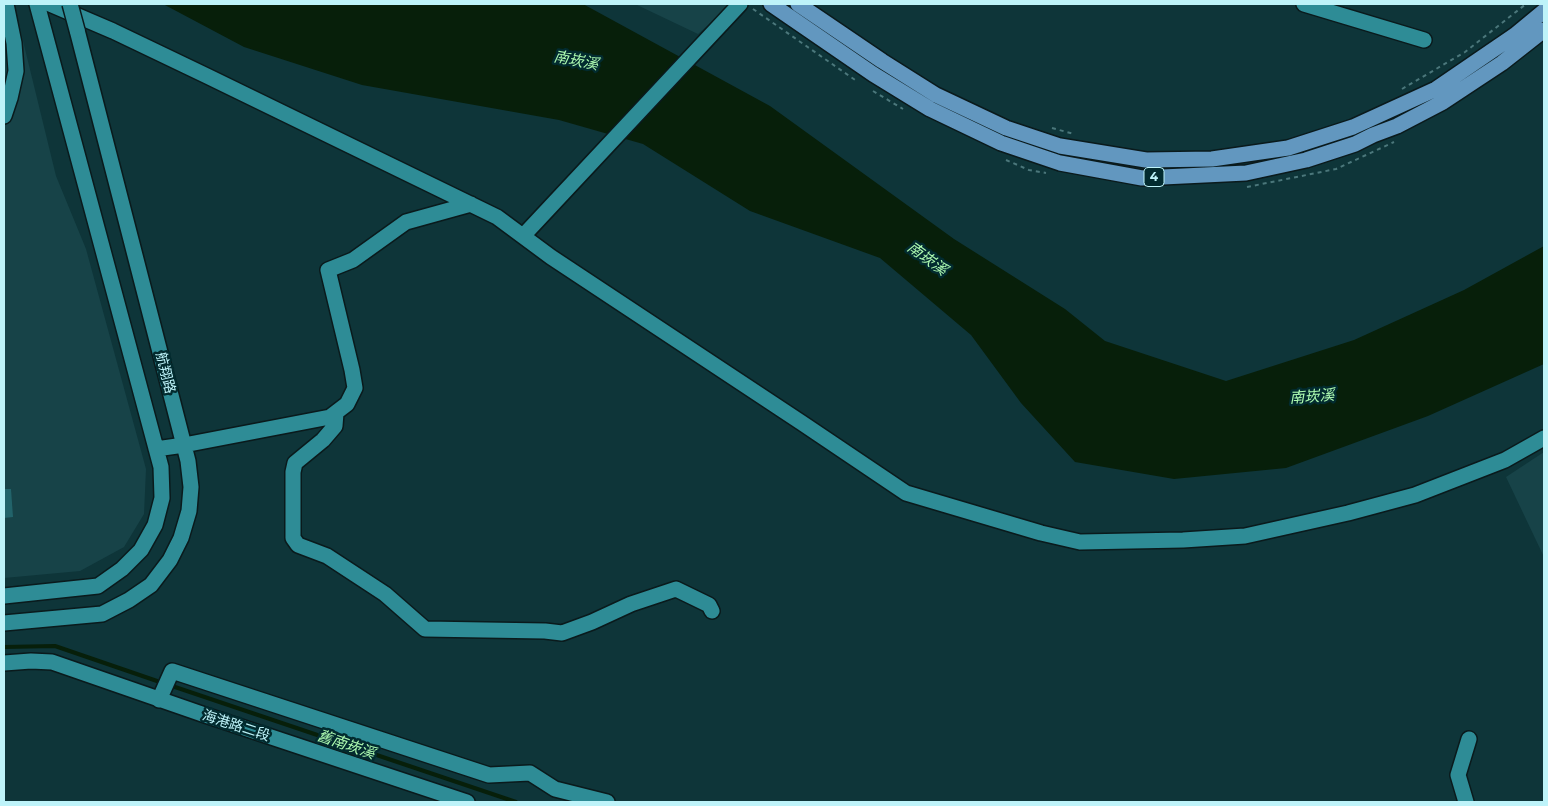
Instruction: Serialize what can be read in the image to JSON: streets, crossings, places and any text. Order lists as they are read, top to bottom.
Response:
{
  "streets": {
    "main road": ["4"],
    "street": ["航翔路", "海港路二段"]
  },
  "water": ["南崁溪", "舊南崁溪"]
}
